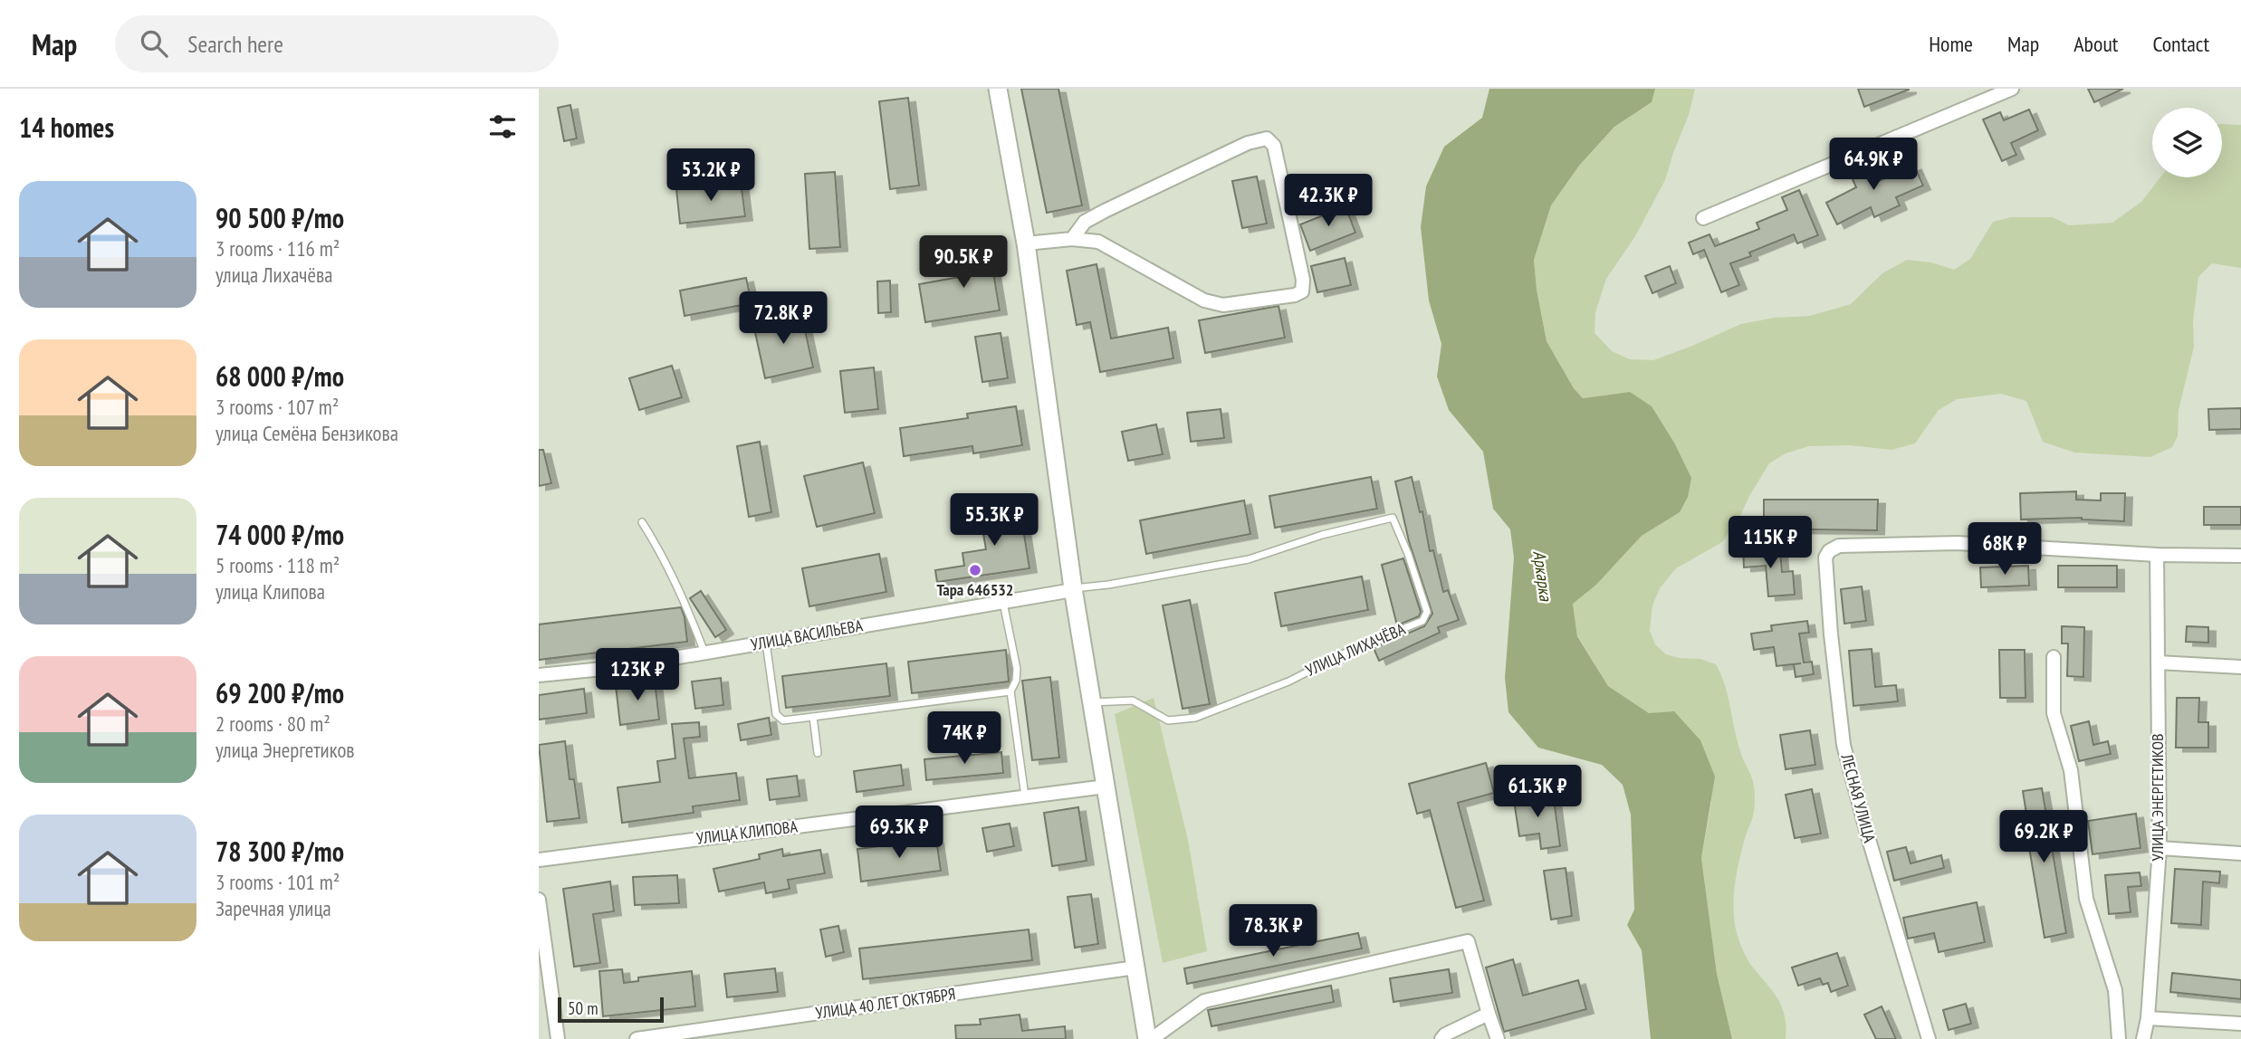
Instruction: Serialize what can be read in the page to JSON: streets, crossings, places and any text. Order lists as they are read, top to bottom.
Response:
{
  "streets": {
    "street": [
      "УЛИЦА ВАСИЛЬЕВА",
      "УЛИЦА ЭНЕРГЕТИКОВ",
      "ЛЕСНАЯ УЛИЦА",
      "УЛИЦА КЛИПОВА",
      "УЛИЦА 40 ЛЕТ ОКТЯБРЯ"
    ],
    "lane": ["УЛИЦА ЛИХАЧЁВА"]
  },
  "crossings": [
    ["УЛИЦА ВАСИЛЬЕВА", "УЛИЦА ЛИХАЧЁВА"],
    ["УЛИЦА ЭНЕРГЕТИКОВ", "ЛЕСНАЯ УЛИЦА"]
  ],
  "water": ["Аркарка"],
  "places": ["Тара 646532"],
  "scale_bar": "50 m",
  "page": {
    "header": "Map",
    "search": "Search here",
    "nav": [
      "Home",
      "Map",
      "About",
      "Contact"
    ],
    "heading": "14 homes",
    "price": [
      "64.9K ₽",
      "53.2K ₽",
      "42.3K ₽",
      "90.5K ₽",
      "72.8K ₽",
      "55.3K ₽",
      "115K ₽",
      "68K ₽",
      "123K ₽",
      "74K ₽",
      "61.3K ₽",
      "69.3K ₽",
      "69.2K ₽",
      "78.3K ₽"
    ],
    "list": [
      {
        "name": "90 500 ₽/mo",
        "note": "3 rooms · 116 m² · улица Лихачёва"
      },
      {
        "name": "68 000 ₽/mo",
        "note": "3 rooms · 107 m² · улица Семёна Бензикова"
      },
      {
        "name": "74 000 ₽/mo",
        "note": "5 rooms · 118 m² · улица Клипова"
      },
      {
        "name": "69 200 ₽/mo",
        "note": "2 rooms · 80 m² · улица Энергетиков"
      },
      {
        "name": "78 300 ₽/mo",
        "note": "3 rooms · 101 m² · Заречная улица"
      }
    ],
    "scale": "50 m"
  }
}
